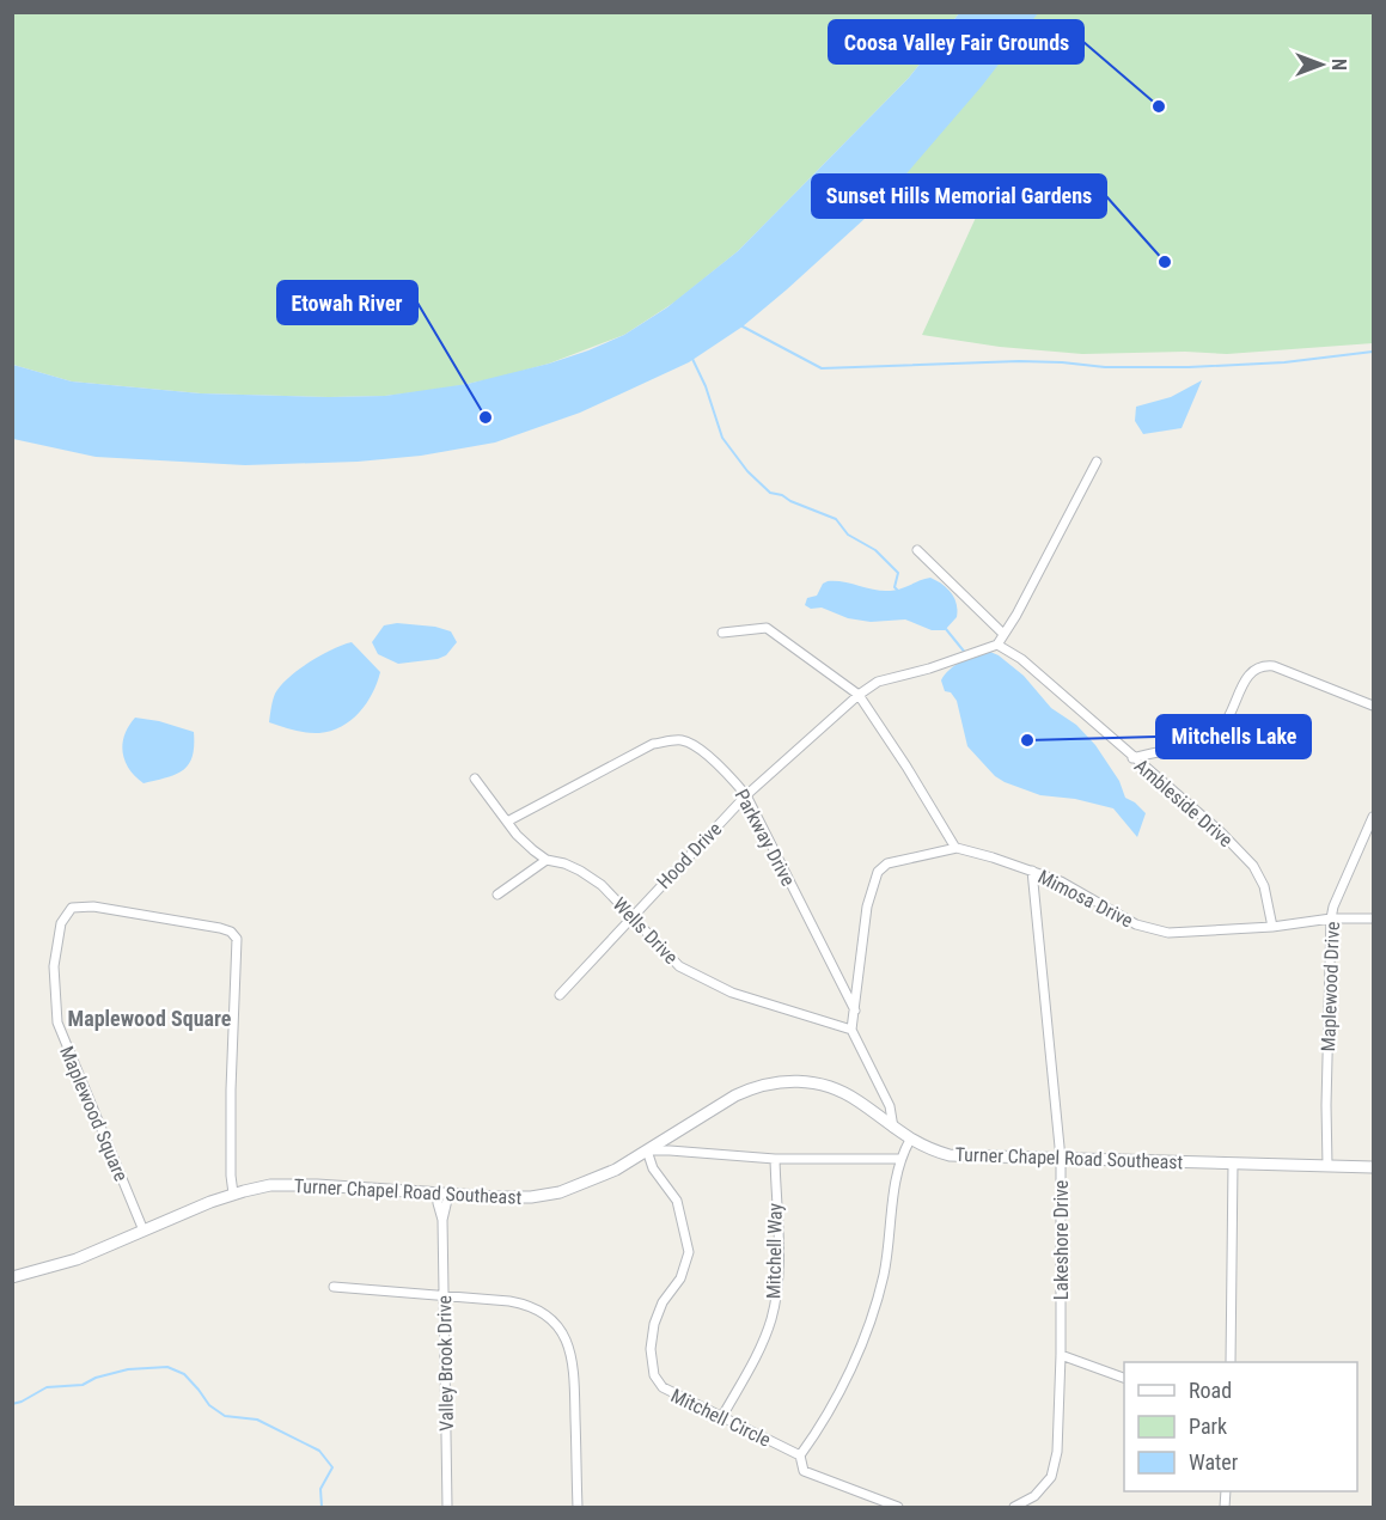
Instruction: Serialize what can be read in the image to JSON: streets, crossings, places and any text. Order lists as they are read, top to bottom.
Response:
{
  "streets": {
    "street": [
      "Ambleside Drive",
      "Parkway Drive",
      "Hood Drive",
      "Mimosa Drive",
      "Wells Drive",
      "Maplewood Drive",
      "Maplewood Square",
      "Turner Chapel Road Southeast",
      "Lakeshore Drive",
      "Mitchell Way",
      "Valley Brook Drive",
      "Mitchell Circle"
    ]
  },
  "crossings": [
    ["Ambleside Drive", "Mimosa Drive"],
    ["Parkway Drive", "Hood Drive"],
    ["Parkway Drive", "Mimosa Drive"],
    ["Parkway Drive", "Wells Drive"],
    ["Hood Drive", "Wells Drive"],
    ["Mimosa Drive", "Wells Drive"],
    ["Mimosa Drive", "Maplewood Drive"],
    ["Mimosa Drive", "Lakeshore Drive"],
    ["Maplewood Drive", "Turner Chapel Road Southeast"],
    ["Maplewood Square", "Turner Chapel Road Southeast"],
    ["Turner Chapel Road Southeast", "Lakeshore Drive"],
    ["Turner Chapel Road Southeast", "Valley Brook Drive"],
    ["Turner Chapel Road Southeast", "Mitchell Circle"],
    ["Mitchell Way", "Mitchell Circle"]
  ],
  "districts": ["Maplewood Square"],
  "places": [
    "Coosa Valley Fair Grounds",
    "Sunset Hills Memorial Gardens",
    "Etowah River",
    "Mitchells Lake"
  ],
  "legend": ["Road", "Park", "Water"],
  "north": "right"
}
